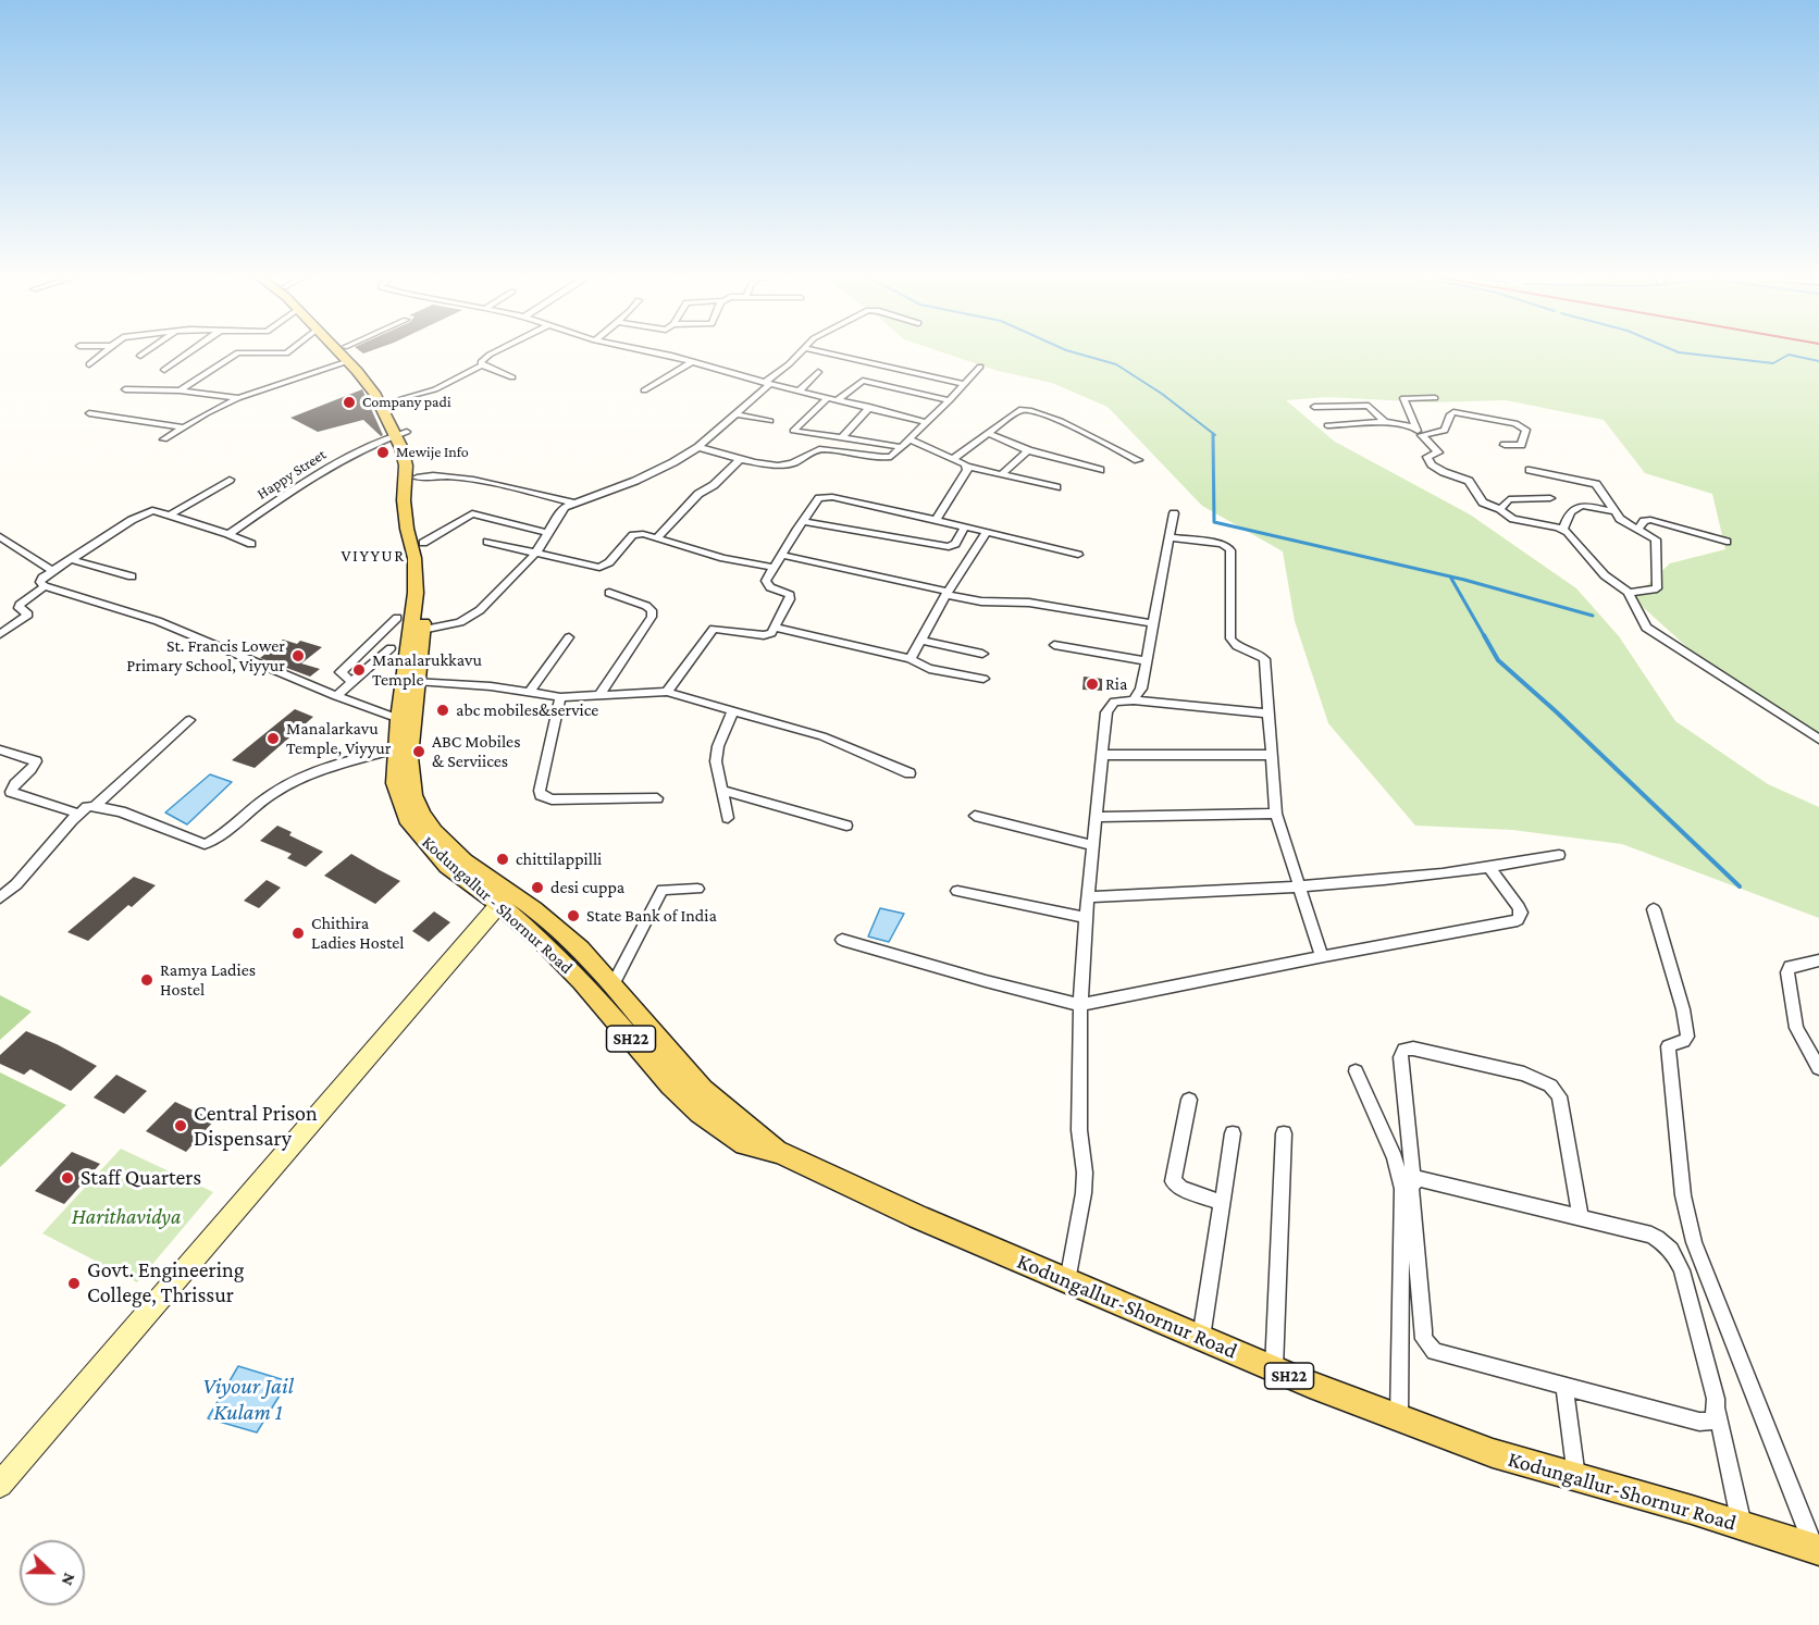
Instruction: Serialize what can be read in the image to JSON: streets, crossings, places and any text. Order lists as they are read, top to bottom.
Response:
{
  "streets": {
    "main road": ["Kodungallur - Shornur Road", "SH22", "Kodungallur-Shornur Road"],
    "street": ["Happy Street"]
  },
  "crossings": [
    ["Happy Street", "Kodungallur - Shornur Road"],
    ["Kodungallur - Shornur Road", "Kodungallur-Shornur Road"]
  ],
  "districts": ["VIYYUR"],
  "water": ["Viyour Jail Kulam 1"],
  "parks": ["Harithavidya"],
  "places": [
    "Company padi",
    "Mewije Info",
    "St. Francis Lower Primary School, Viyyur",
    "Manalarukkavu Temple",
    "Ria",
    "abc mobiles&service",
    "Manalarkavu Temple, Viyyur",
    "ABC Mobiles & Serviices",
    "chittilappilli",
    "desi cuppa",
    "State Bank of India",
    "Chithira Ladies Hostel",
    "Ramya Ladies Hostel",
    "Central Prison Dispensary",
    "Staff Quarters",
    "Govt. Engineering College, Thrissur"
  ],
  "north": "right"
}
